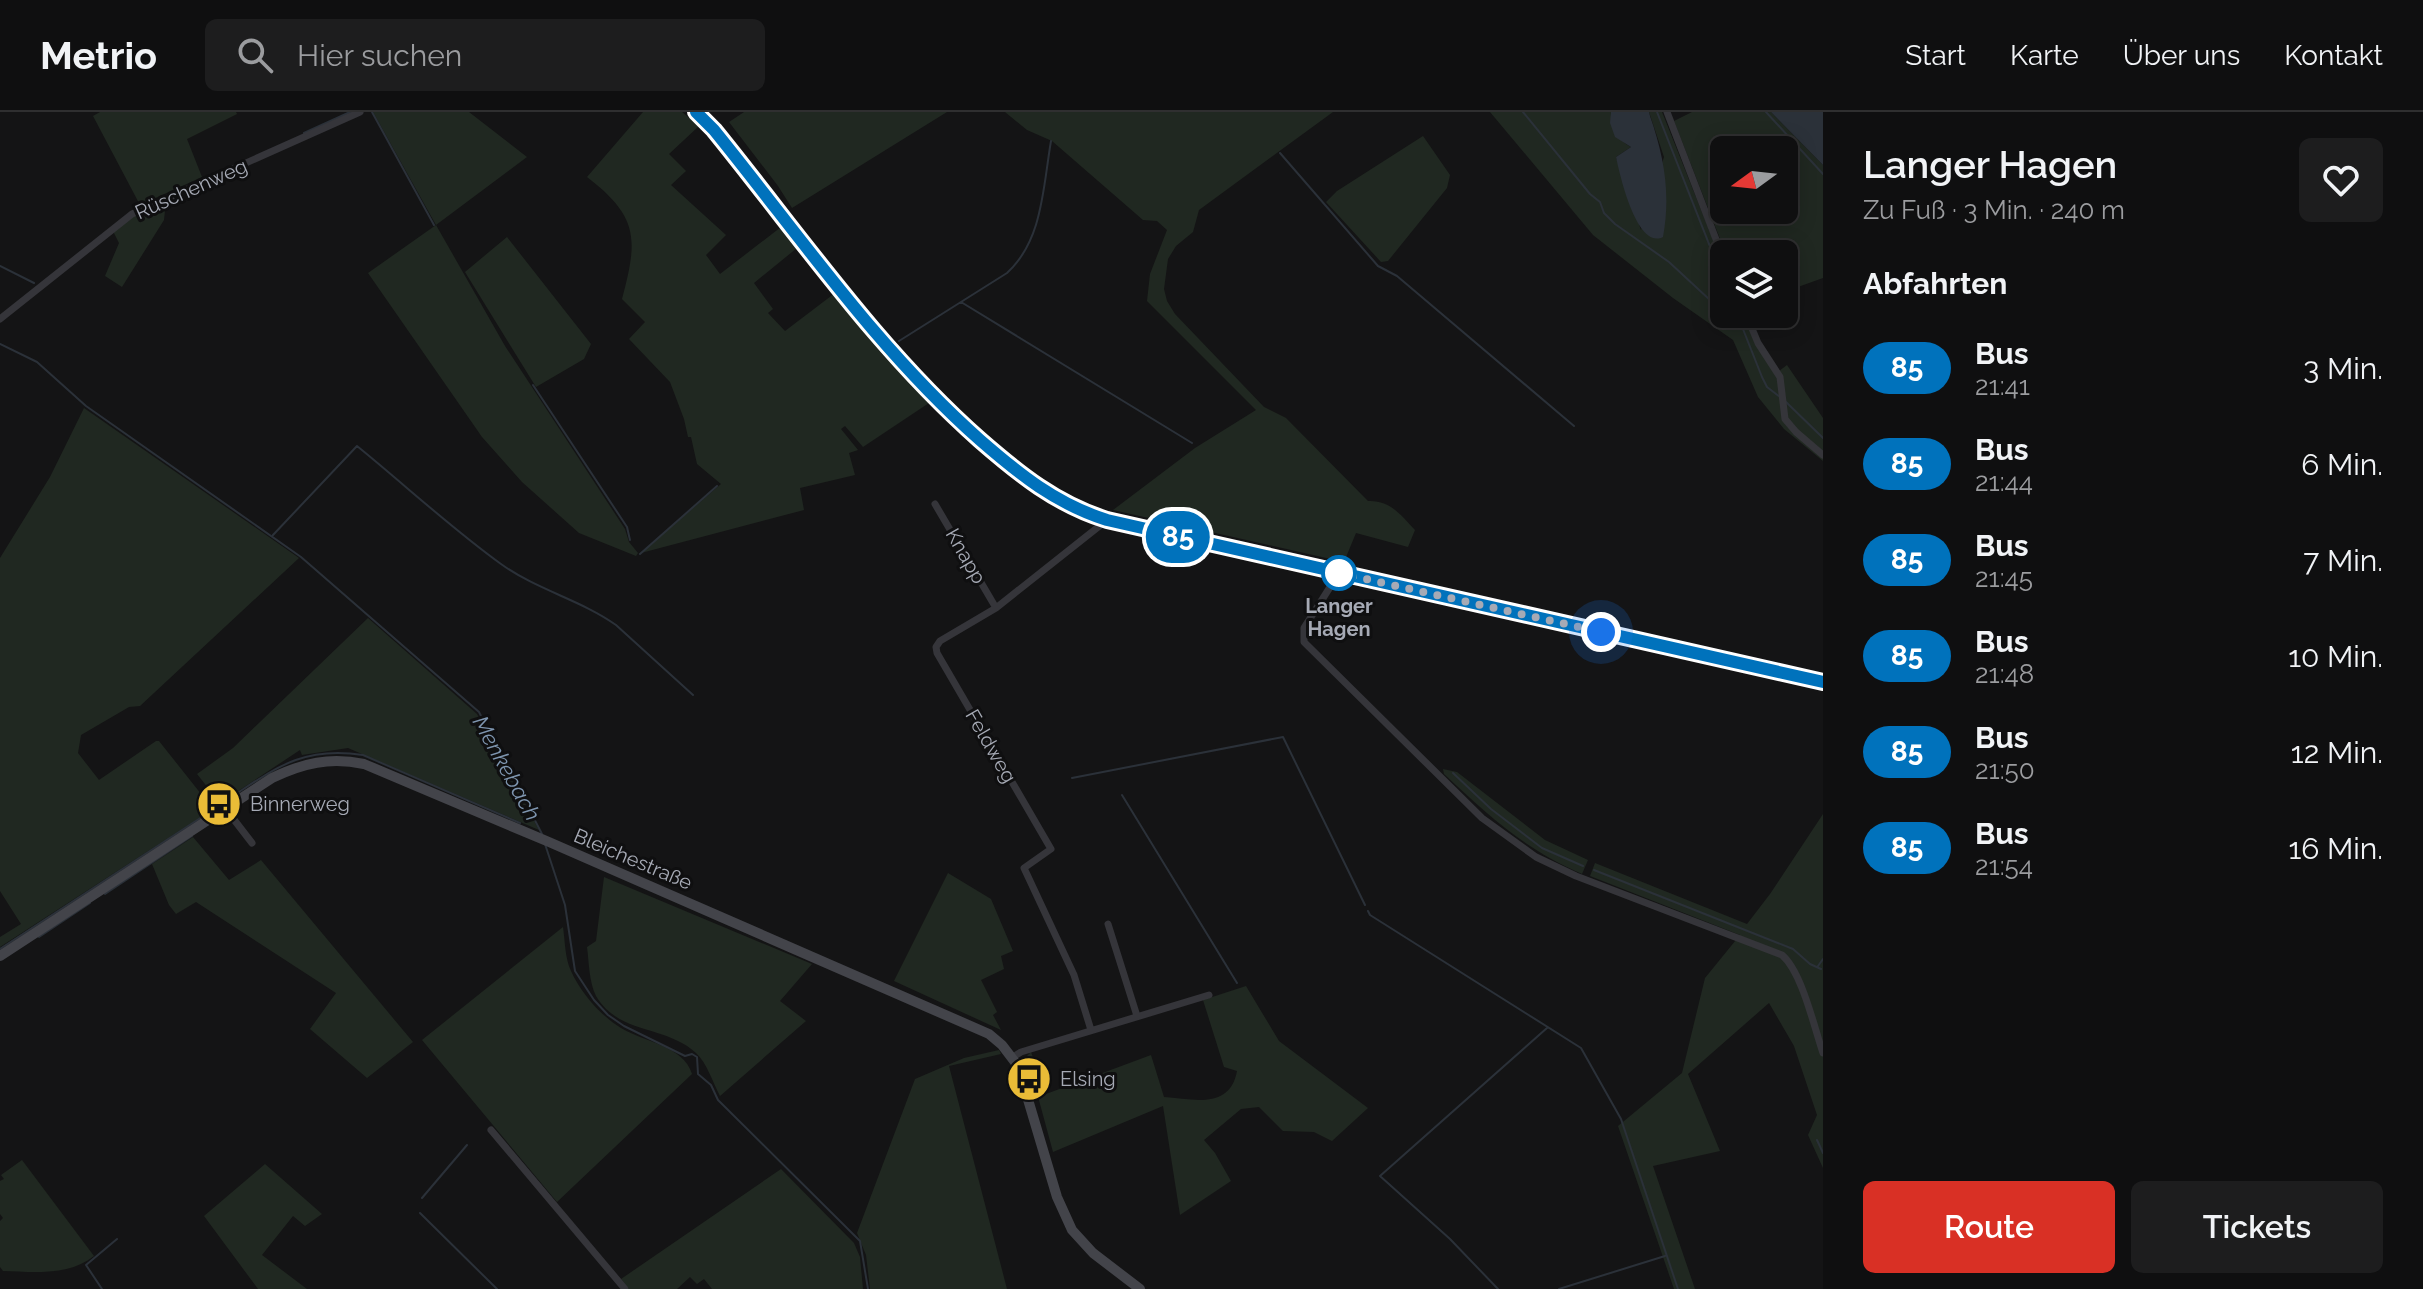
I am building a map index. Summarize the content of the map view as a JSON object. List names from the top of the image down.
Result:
{
  "streets": {
    "street": [
      "Rüschenweg",
      "Knapp",
      "Feldweg",
      "Bleichestraße"
    ]
  },
  "crossings": [
    ["Knapp", "Feldweg"]
  ],
  "water": ["Menkebach"],
  "places": {
    "other": ["Langer Hagen"],
    "bus stop": ["Binnerweg", "Elsing"]
  },
  "lines": ["bus line 85"],
  "north": "left",
  "page": {
    "header": "Metrio",
    "search": "Hier suchen",
    "nav": [
      "Start",
      "Karte",
      "Über uns",
      "Kontakt"
    ],
    "on_map": "85",
    "heading": [
      ["Langer Hagen", "Zu Fuß · 3 Min. · 240 m"],
      "Abfahrten"
    ],
    "list": [
      {
        "mark": "85",
        "name": "Bus",
        "note": "21:41",
        "value": "3 Min."
      },
      {
        "mark": "85",
        "name": "Bus",
        "note": "21:44",
        "value": "6 Min."
      },
      {
        "mark": "85",
        "name": "Bus",
        "note": "21:45",
        "value": "7 Min."
      },
      {
        "mark": "85",
        "name": "Bus",
        "note": "21:48",
        "value": "10 Min."
      },
      {
        "mark": "85",
        "name": "Bus",
        "note": "21:50",
        "value": "12 Min."
      },
      {
        "mark": "85",
        "name": "Bus",
        "note": "21:54",
        "value": "16 Min."
      }
    ],
    "buttons": ["Route", "Tickets"]
  }
}
